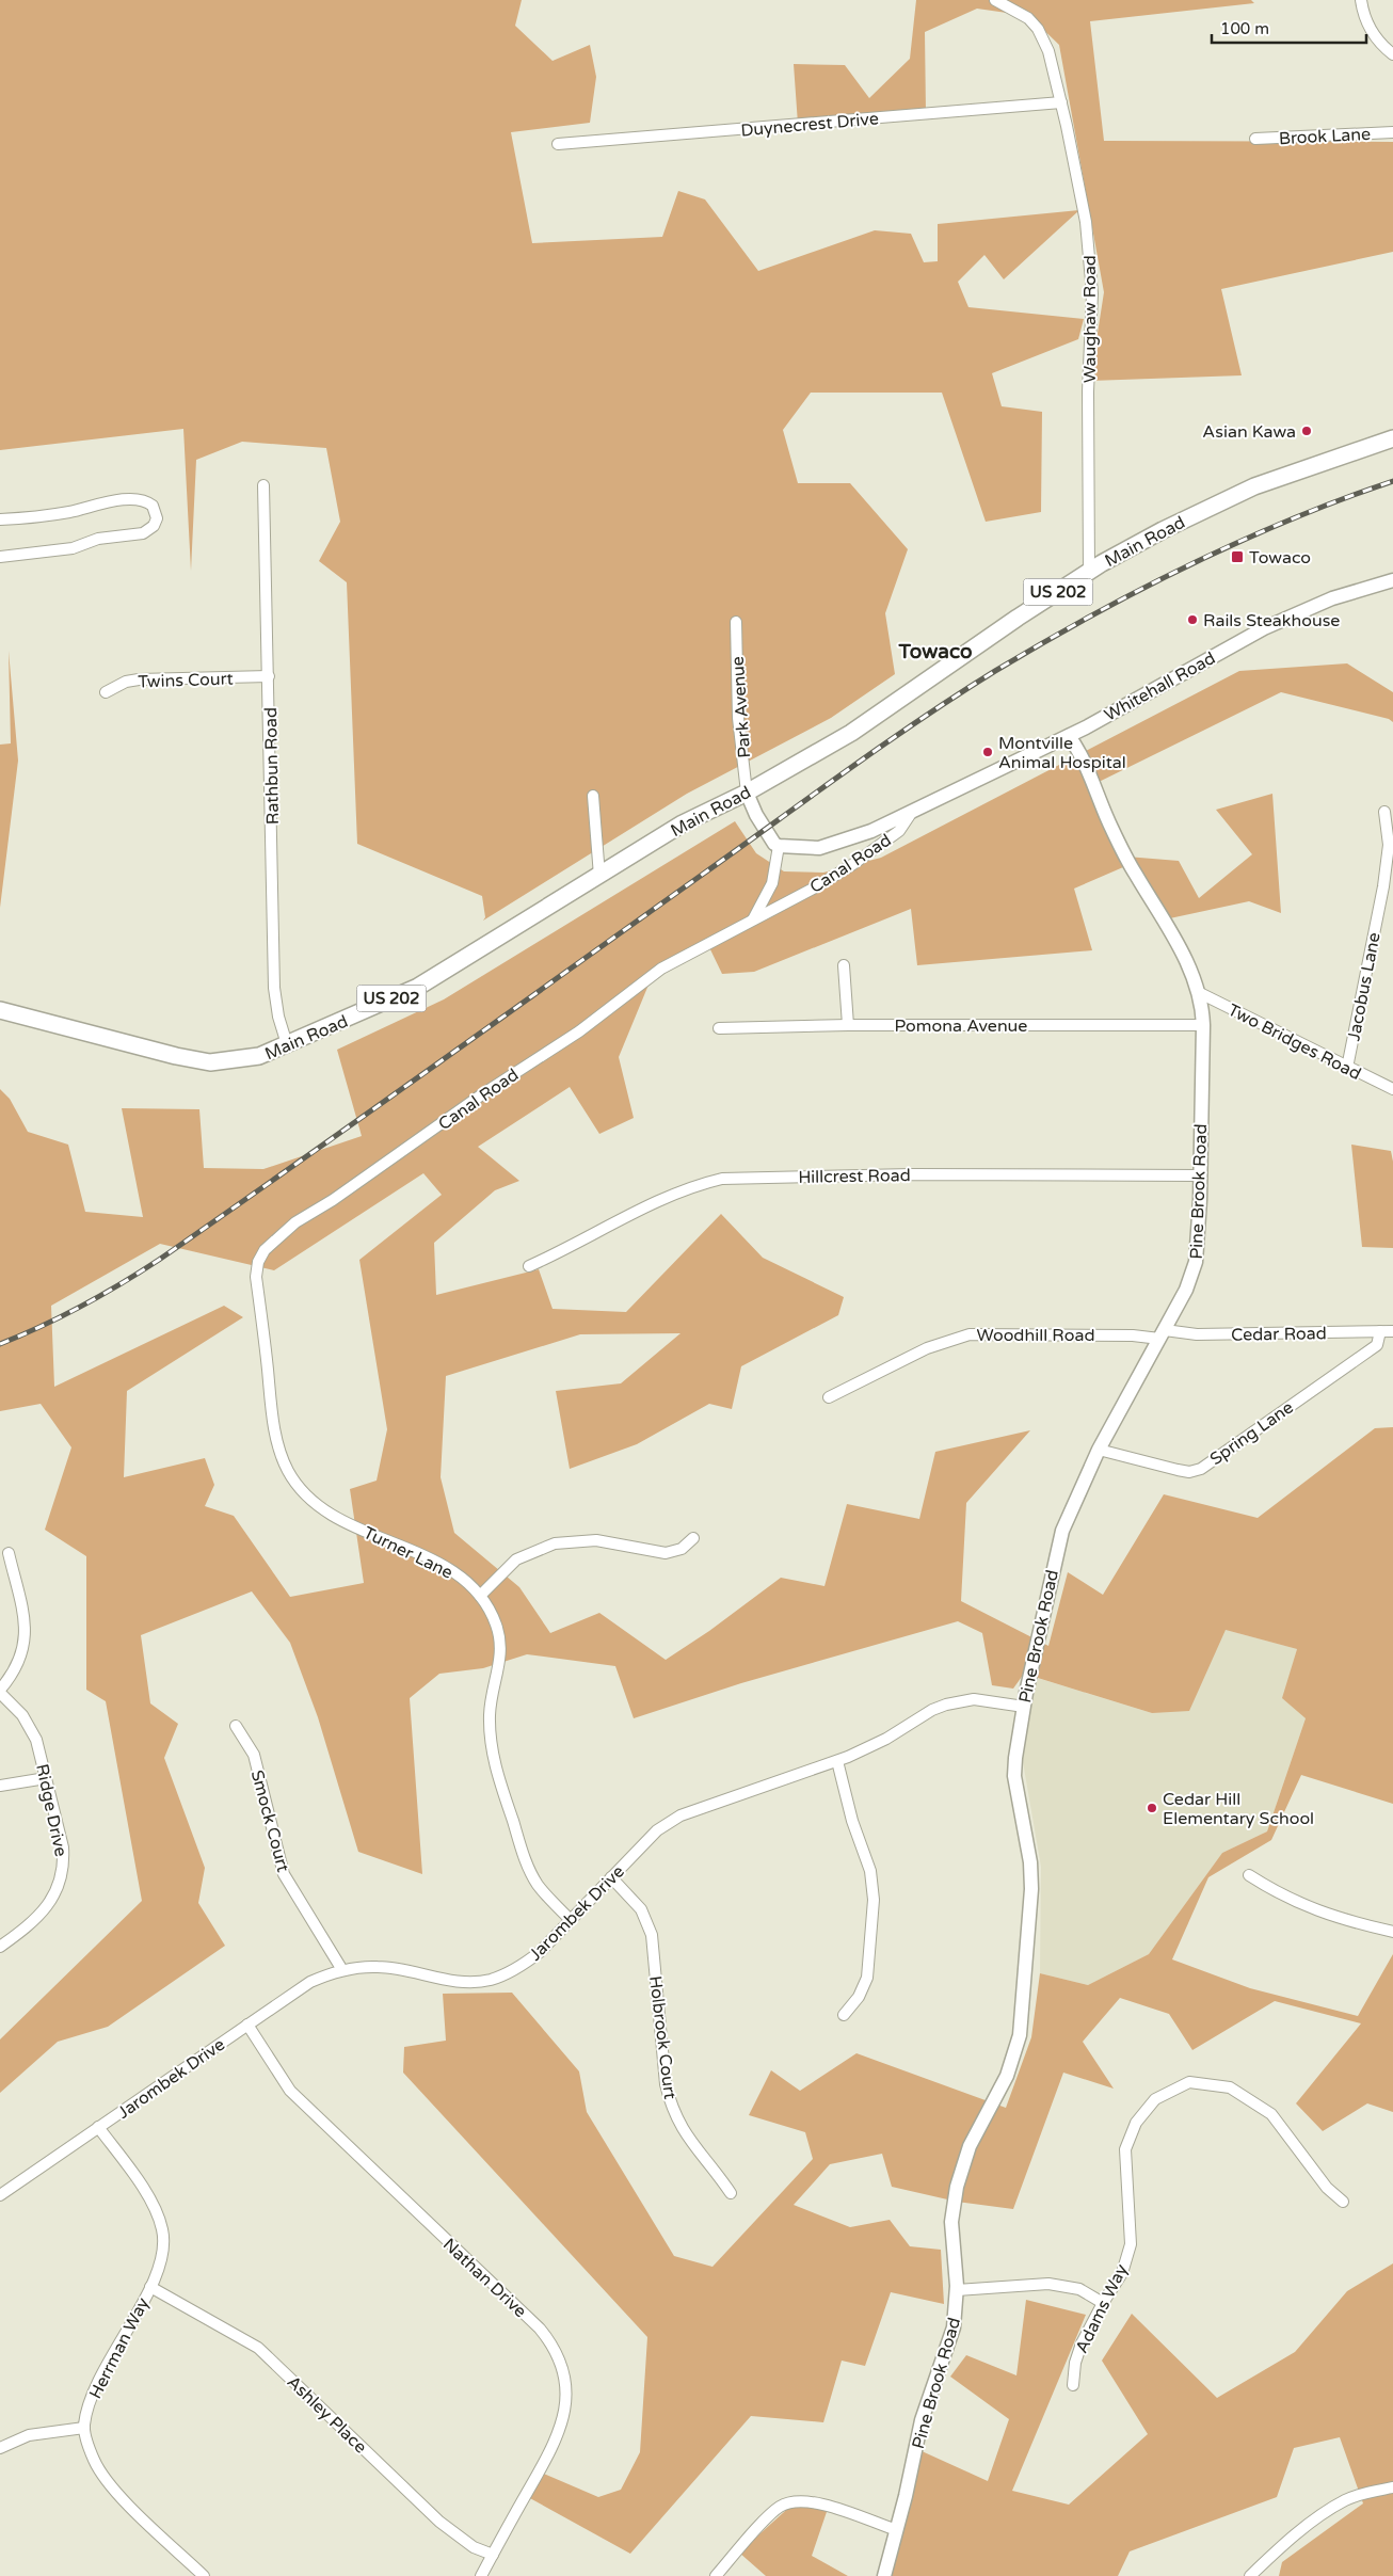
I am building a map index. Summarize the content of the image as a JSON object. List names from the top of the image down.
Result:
{
  "streets": {
    "main road": ["Main Road", "US 202"],
    "street": [
      "Duynecrest Drive",
      "Brook Lane",
      "Waughaw Road",
      "Twins Court",
      "Whitehall Road",
      "Park Avenue",
      "Rathbun Road",
      "Canal Road",
      "Jacobus Lane",
      "Pomona Avenue",
      "Two Bridges Road",
      "Hillcrest Road",
      "Pine Brook Road",
      "Cedar Road",
      "Woodhill Road",
      "Spring Lane",
      "Turner Lane",
      "Ridge Drive",
      "Smock Court",
      "Jarombek Drive",
      "Holbrook Court",
      "Nathan Drive",
      "Adams Way",
      "Herrman Way",
      "Ashley Place"
    ]
  },
  "crossings": [
    ["Duynecrest Drive", "Waughaw Road"],
    ["Waughaw Road", "Main Road"],
    ["Main Road", "Park Avenue"],
    ["Main Road", "Rathbun Road"],
    ["Twins Court", "Rathbun Road"],
    ["Whitehall Road", "Canal Road"],
    ["Whitehall Road", "Pine Brook Road"],
    ["Canal Road", "Turner Lane"],
    ["Jacobus Lane", "Two Bridges Road"],
    ["Pomona Avenue", "Pine Brook Road"],
    ["Two Bridges Road", "Pine Brook Road"],
    ["Hillcrest Road", "Pine Brook Road"],
    ["Pine Brook Road", "Cedar Road"],
    ["Pine Brook Road", "Woodhill Road"],
    ["Pine Brook Road", "Spring Lane"],
    ["Pine Brook Road", "Jarombek Drive"],
    ["Cedar Road", "Woodhill Road"],
    ["Cedar Road", "Spring Lane"],
    ["Turner Lane", "Jarombek Drive"],
    ["Smock Court", "Jarombek Drive"],
    ["Jarombek Drive", "Holbrook Court"],
    ["Jarombek Drive", "Nathan Drive"],
    ["Jarombek Drive", "Herrman Way"],
    ["Nathan Drive", "Ashley Place"],
    ["Herrman Way", "Ashley Place"]
  ],
  "districts": ["Towaco"],
  "places": {
    "other": [
      "Asian Kawa",
      "Rails Steakhouse",
      "Montville Animal Hospital",
      "Cedar Hill Elementary School"
    ],
    "transit": ["Towaco"]
  },
  "scale_bar": "100 m"
}
